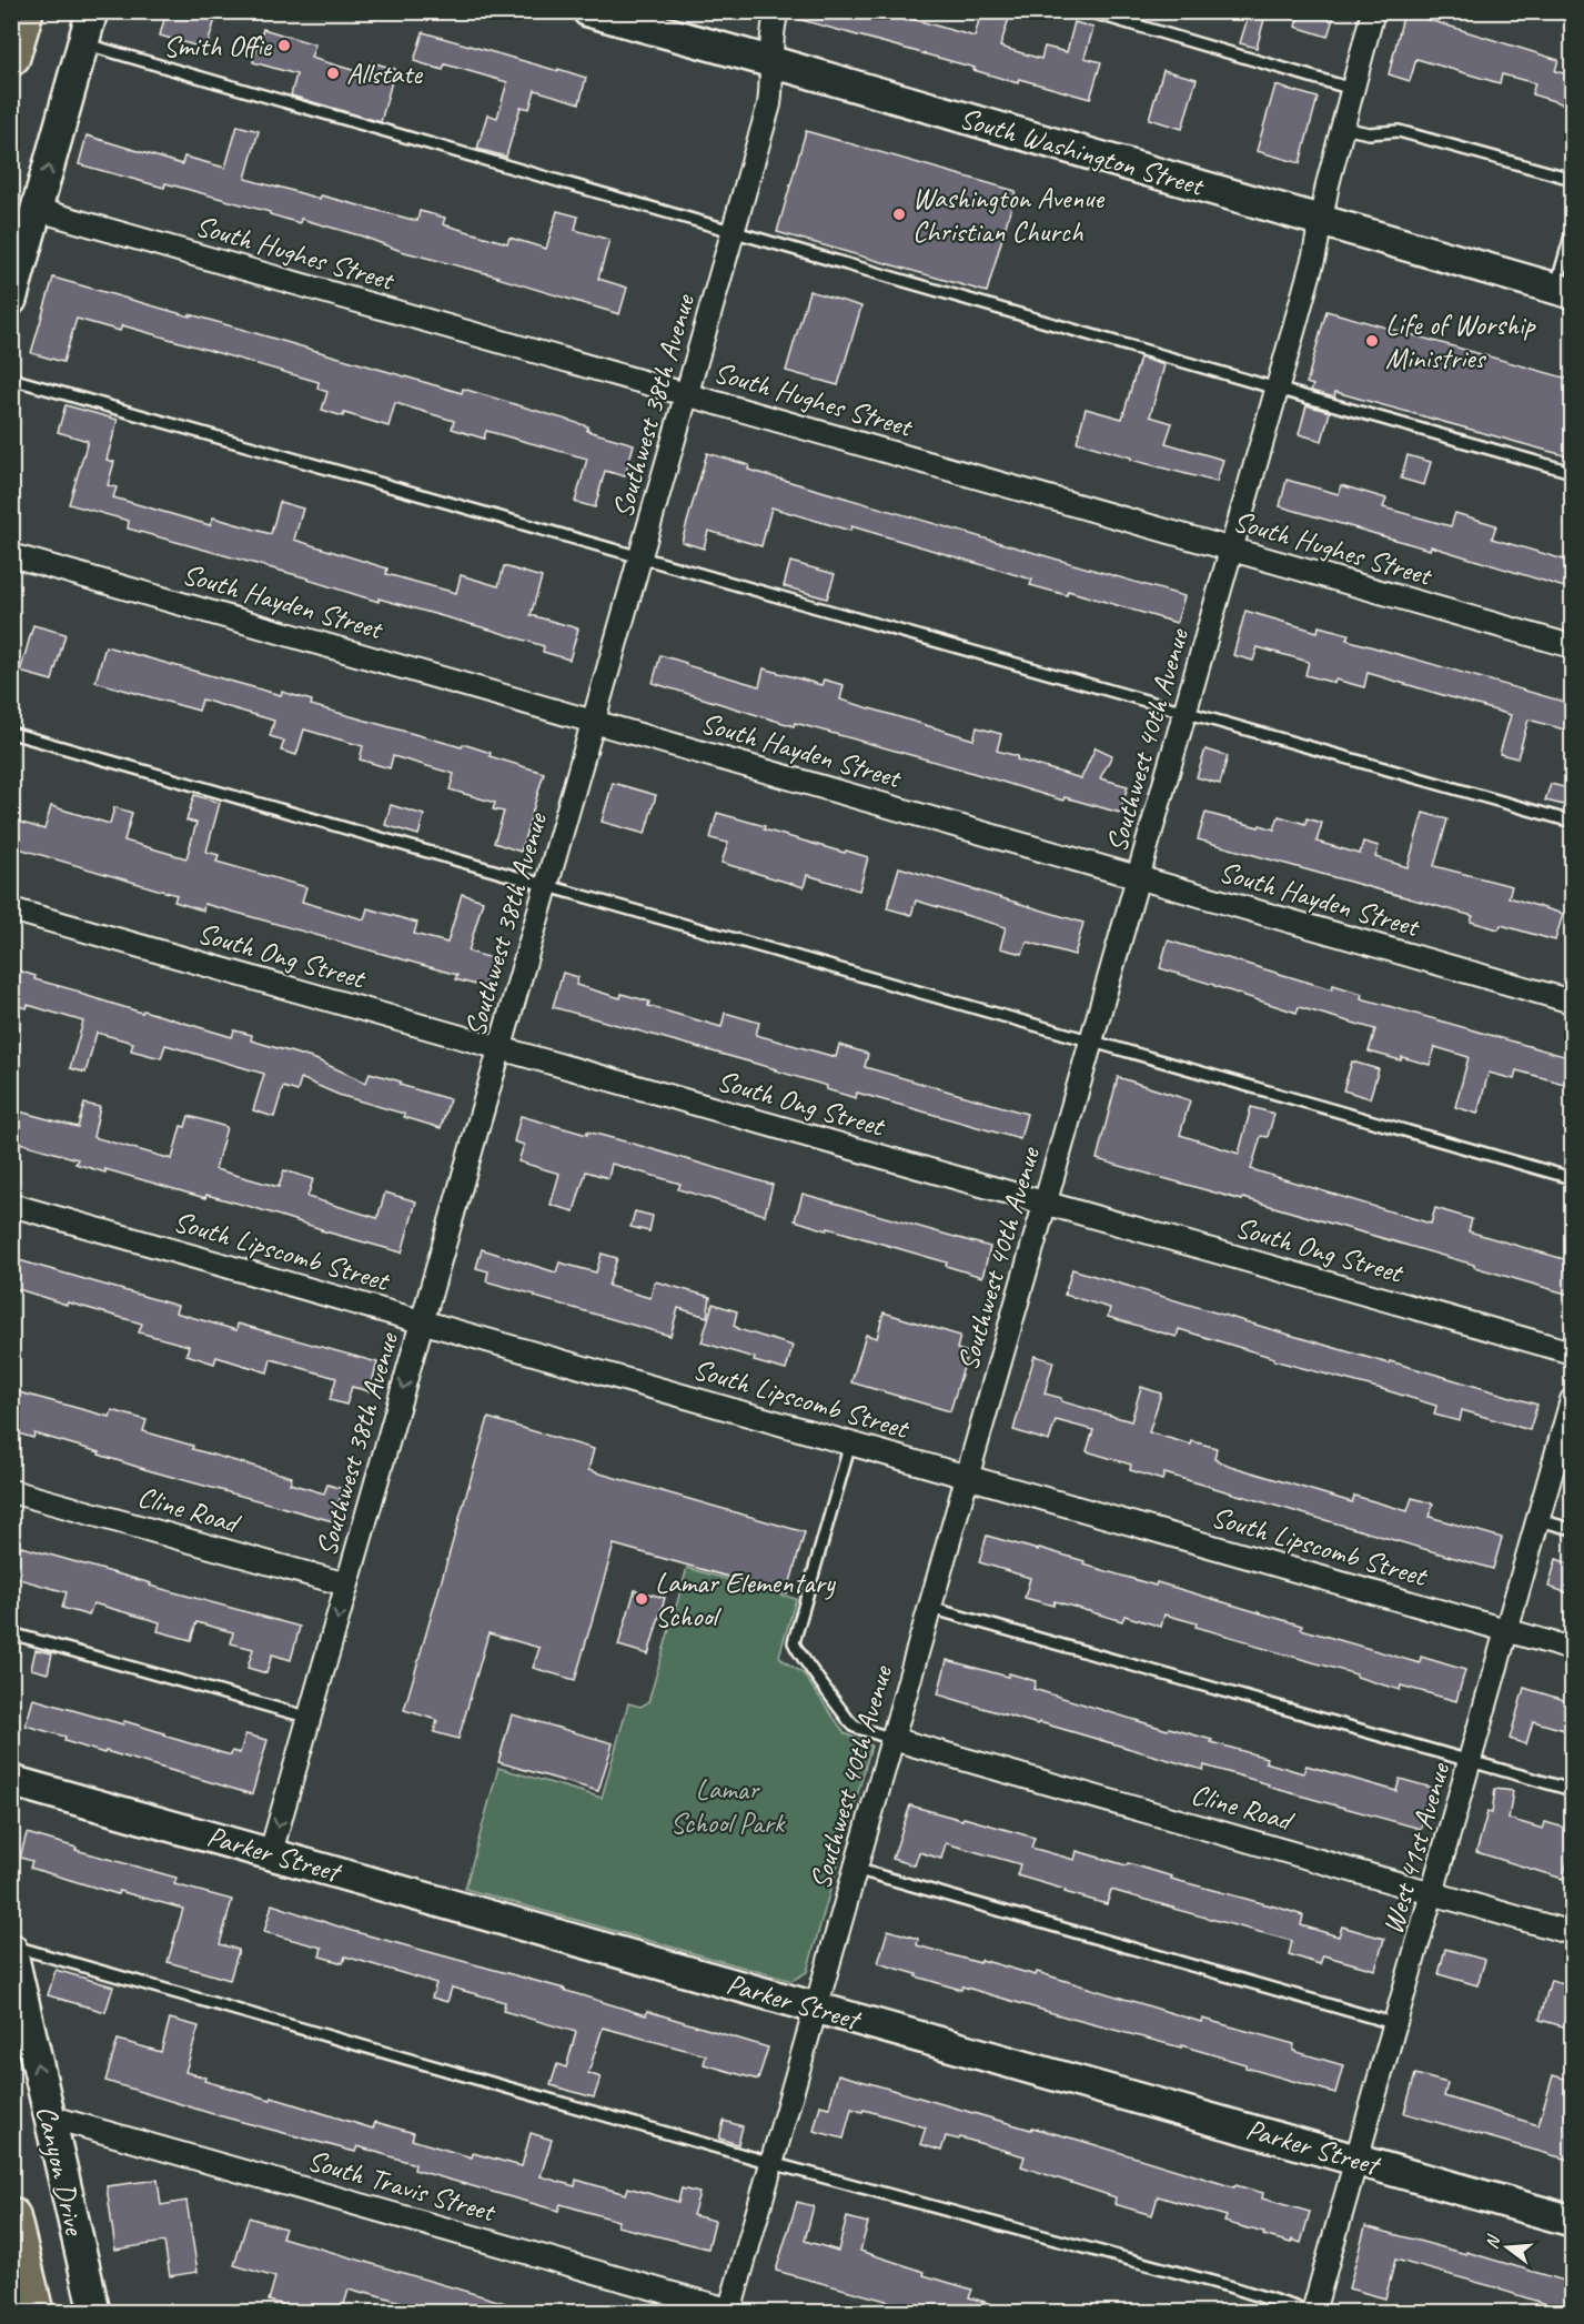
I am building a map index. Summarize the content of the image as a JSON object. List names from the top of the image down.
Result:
{
  "streets": {
    "main road": ["South Washington Street", "Parker Street", "Canyon Drive"],
    "street": [
      "South Hughes Street",
      "Southwest 38th Avenue",
      "South Hayden Street",
      "Southwest 40th Avenue",
      "South Ong Street",
      "South Lipscomb Street",
      "Cline Road",
      "West 41st Avenue",
      "South Travis Street"
    ]
  },
  "crossings": [
    ["South Washington Street", "Southwest 38th Avenue"],
    ["South Washington Street", "Southwest 40th Avenue"],
    ["South Hughes Street", "Southwest 38th Avenue"],
    ["South Hughes Street", "Southwest 40th Avenue"],
    ["Southwest 38th Avenue", "South Hayden Street"],
    ["Southwest 38th Avenue", "South Ong Street"],
    ["Southwest 38th Avenue", "South Lipscomb Street"],
    ["Southwest 38th Avenue", "Cline Road"],
    ["Southwest 38th Avenue", "Parker Street"],
    ["South Hayden Street", "Southwest 40th Avenue"],
    ["Southwest 40th Avenue", "South Ong Street"],
    ["Southwest 40th Avenue", "South Lipscomb Street"],
    ["Southwest 40th Avenue", "Cline Road"],
    ["Southwest 40th Avenue", "Parker Street"],
    ["Southwest 40th Avenue", "South Travis Street"],
    ["South Lipscomb Street", "West 41st Avenue"],
    ["Cline Road", "West 41st Avenue"],
    ["West 41st Avenue", "Parker Street"],
    ["Canyon Drive", "South Travis Street"]
  ],
  "one_way": ["Canyon Drive"],
  "parks": ["Lamar School Park"],
  "places": [
    "Smith Offie",
    "Allstate",
    "Washington Avenue Christian Church",
    "Life of Worship Ministries",
    "Lamar Elementary School"
  ],
  "north": "left"
}
